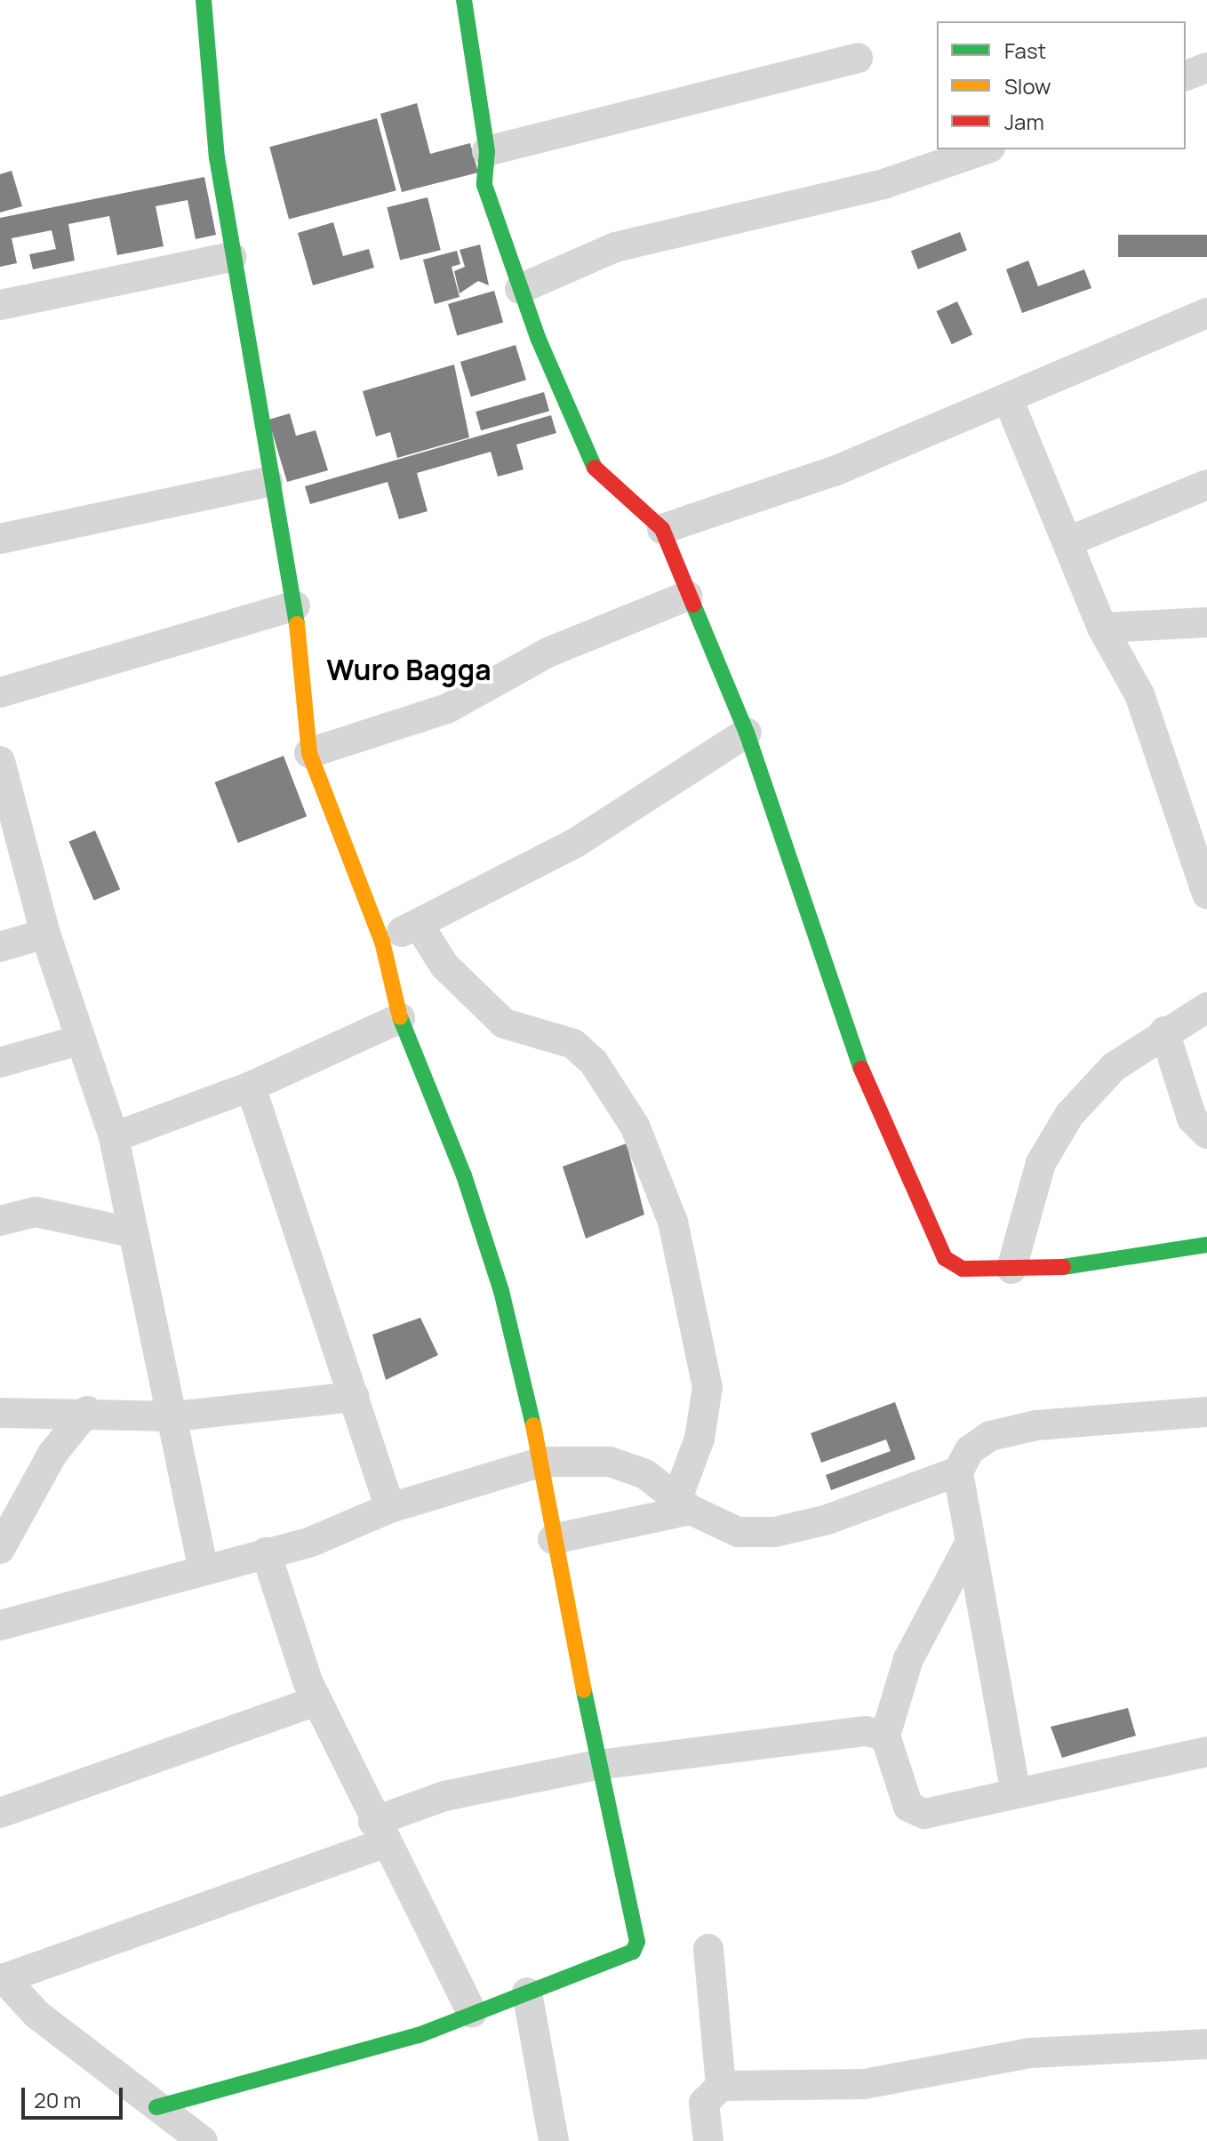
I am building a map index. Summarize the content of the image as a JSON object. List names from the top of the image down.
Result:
{
  "districts": ["Wuro Bagga"],
  "legend": ["Fast", "Slow", "Jam"],
  "scale_bar": "20 m"
}
